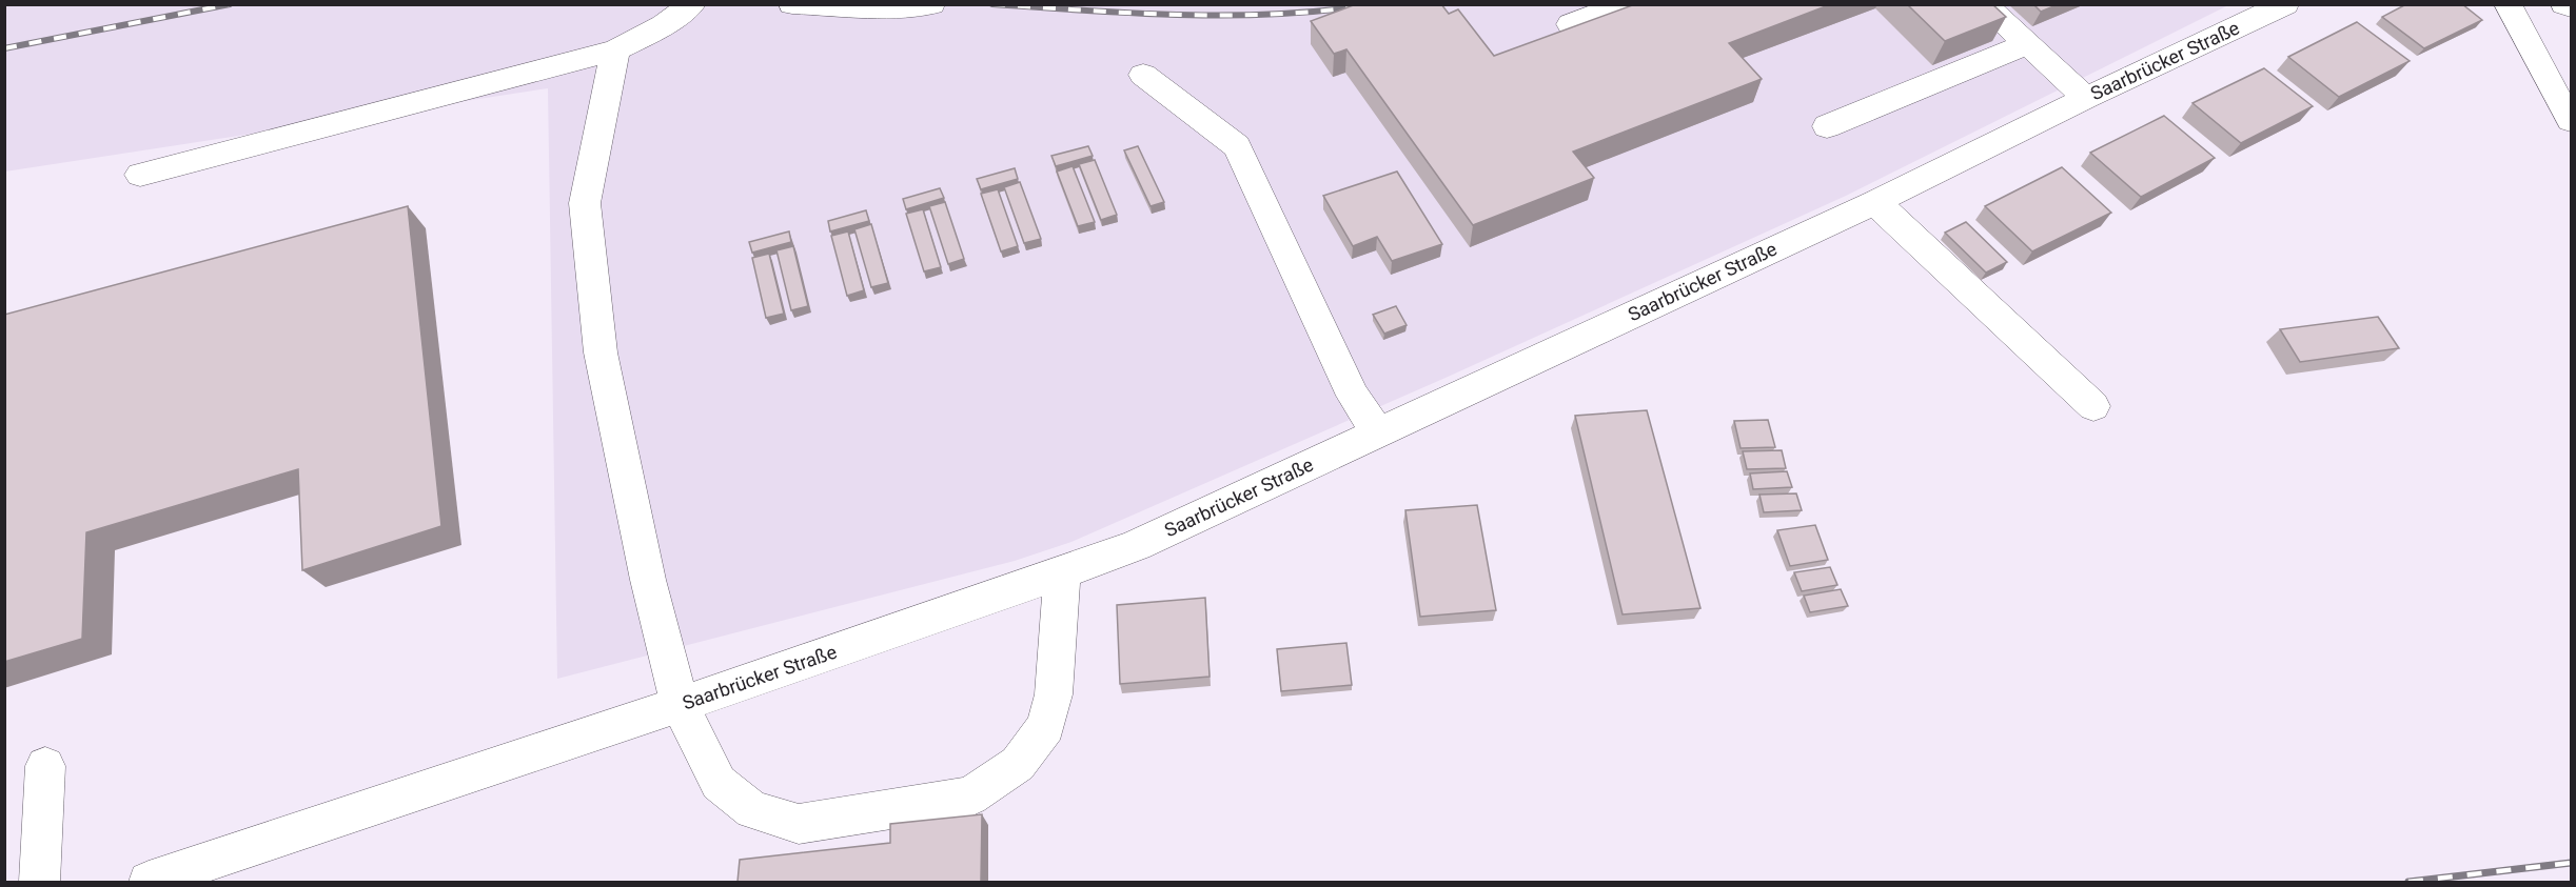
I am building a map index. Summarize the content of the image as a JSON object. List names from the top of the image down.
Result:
{
  "streets": {
    "street": ["Saarbrücker Straße"]
  }
}
